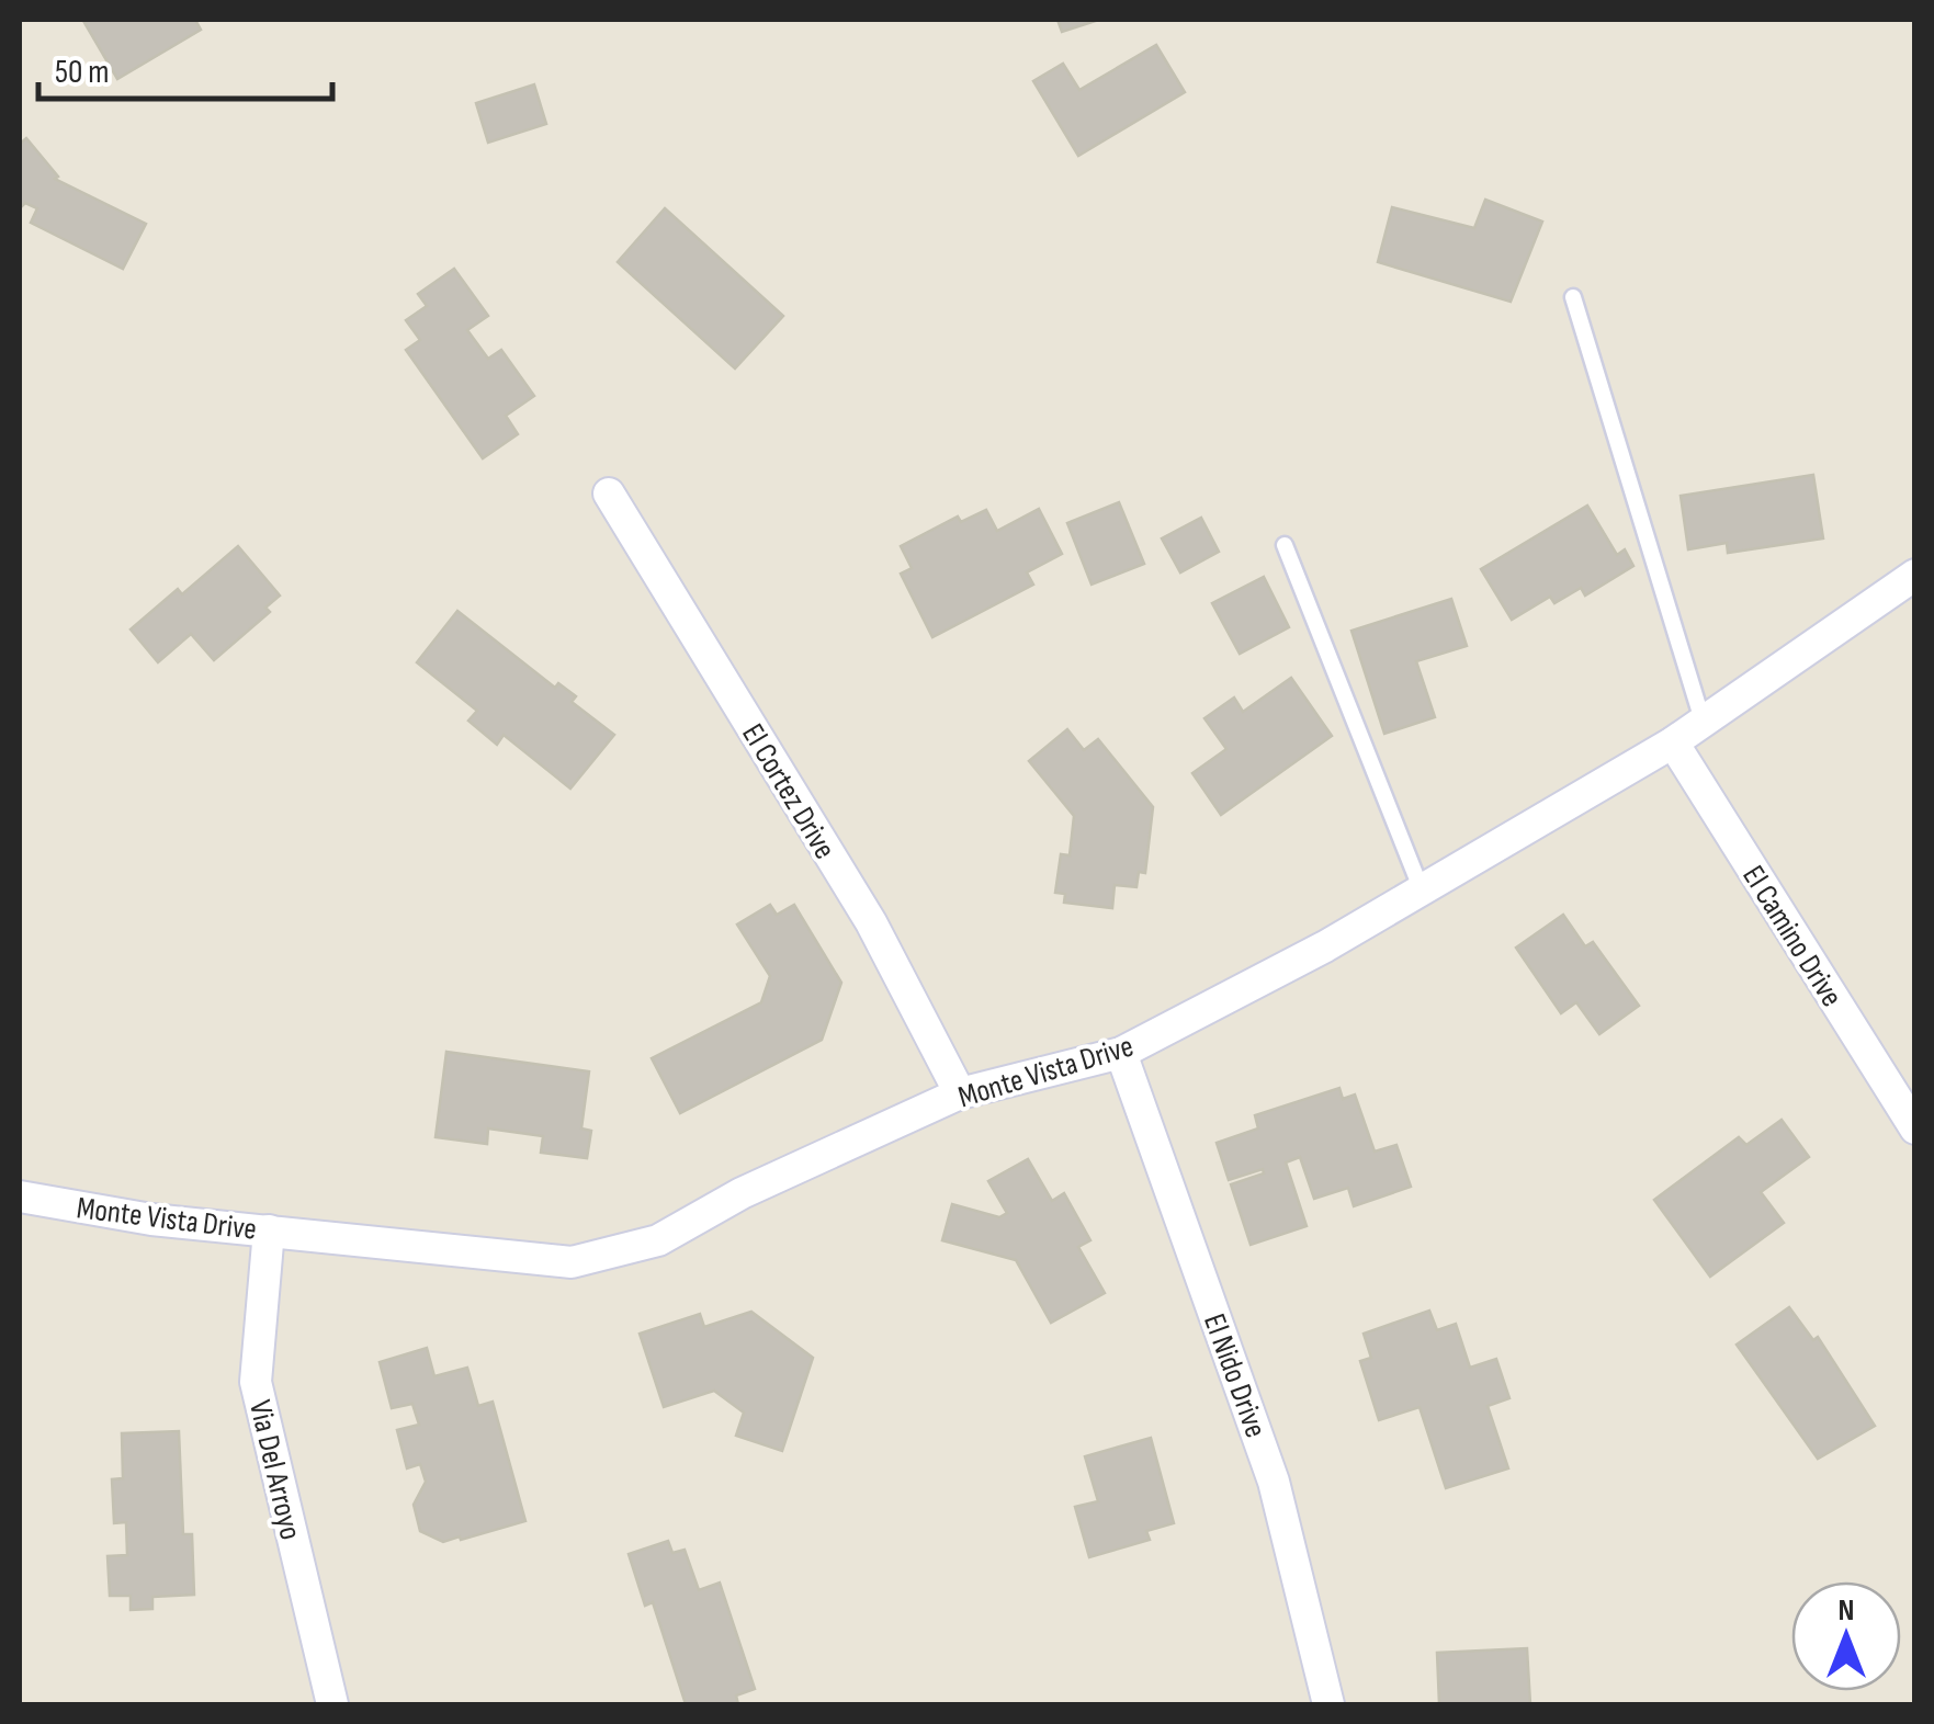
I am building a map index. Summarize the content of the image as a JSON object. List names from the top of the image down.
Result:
{
  "streets": {
    "street": [
      "El Cortez Drive",
      "El Camino Drive",
      "Monte Vista Drive",
      "El Nido Drive",
      "Via Del Arroyo"
    ]
  },
  "crossings": [
    ["El Cortez Drive", "Monte Vista Drive"],
    ["El Camino Drive", "Monte Vista Drive"],
    ["Monte Vista Drive", "El Nido Drive"],
    ["Monte Vista Drive", "Via Del Arroyo"]
  ],
  "scale_bar": "50 m",
  "north": "top"
}
